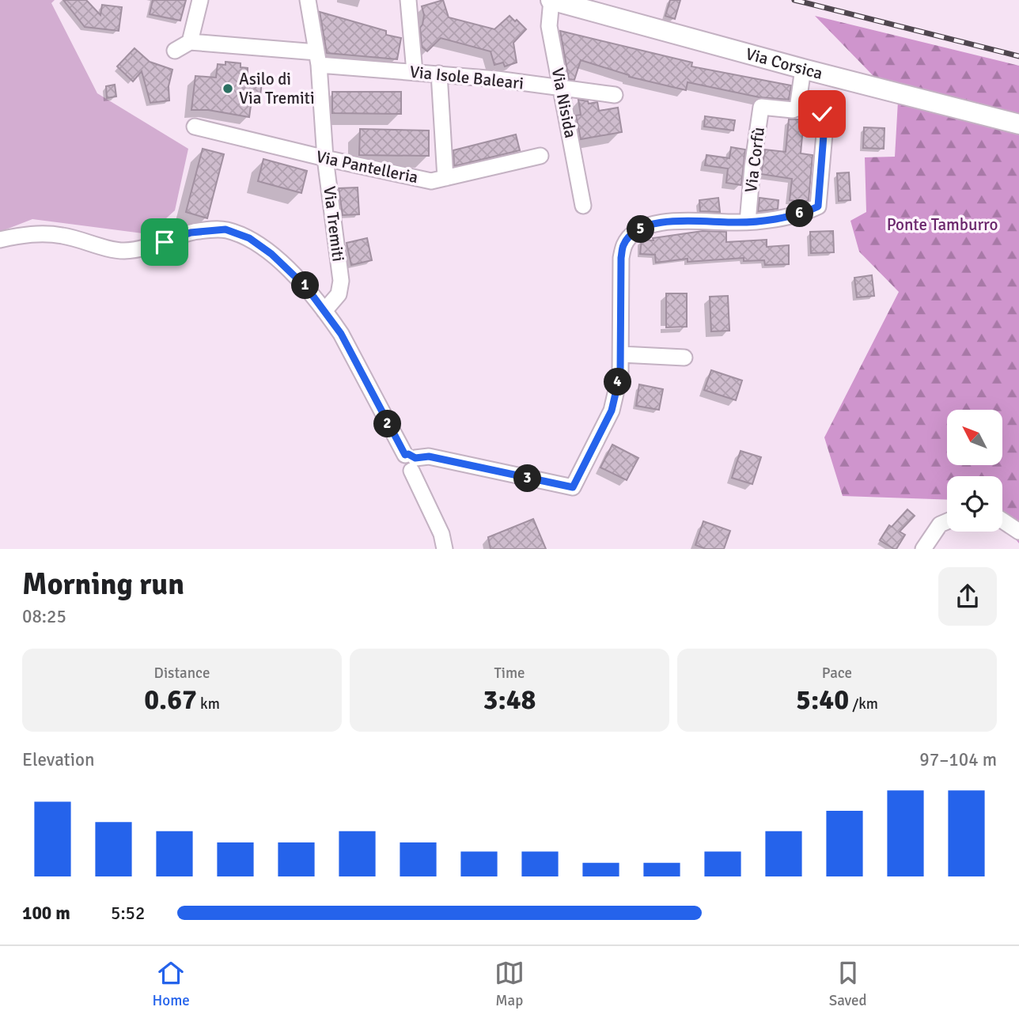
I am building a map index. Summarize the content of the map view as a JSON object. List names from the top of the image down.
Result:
{
  "streets": {
    "main road": ["Via Corsica"],
    "street": [
      "Via Isole Baleari",
      "Via Nisida",
      "Via Corfù",
      "Via Pantelleria",
      "Via Tremiti"
    ]
  },
  "crossings": [
    ["Via Corsica", "Via Nisida"],
    ["Via Isole Baleari", "Via Nisida"],
    ["Via Isole Baleari", "Via Tremiti"],
    ["Via Pantelleria", "Via Tremiti"]
  ],
  "parks": ["Ponte Tamburro"],
  "places": ["Asilo di Via Tremiti"],
  "north": "top left",
  "page": {
    "pins": [
      "6",
      "5",
      "1",
      "4",
      "2",
      "3"
    ],
    "heading": ["Morning run", "08:25"],
    "stats": [
      ["Distance", "0.67 km"],
      ["Time", "3:48"],
      ["Pace", "5:40 /km"]
    ],
    "chart": ["Elevation", "97–104 m"],
    "list": [
      {
        "name": "100 m",
        "note": "5:52"
      }
    ],
    "tabs": ["Home", "Map", "Saved"]
  }
}
